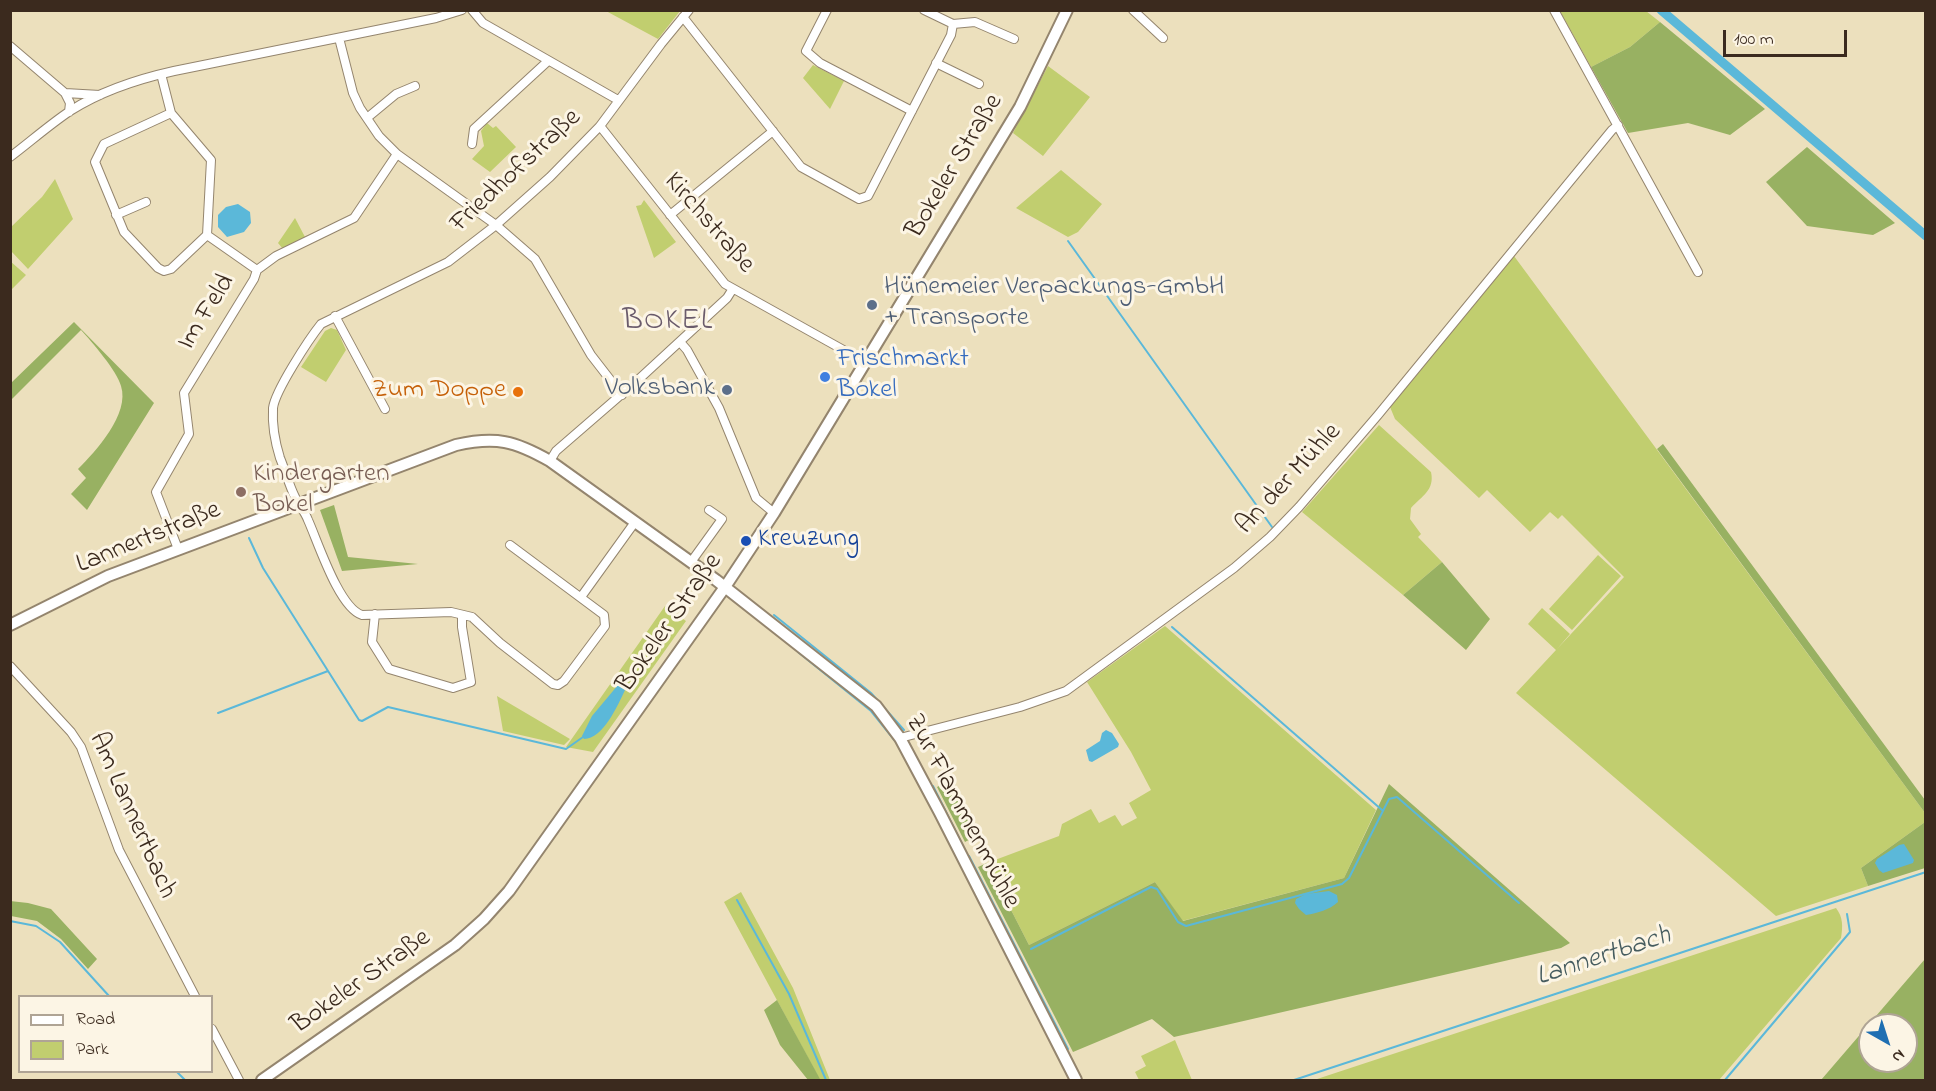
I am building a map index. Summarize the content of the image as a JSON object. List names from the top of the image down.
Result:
{
  "streets": {
    "street": [
      "Bokeler Straße",
      "Friedhofstraße",
      "Kirchstraße",
      "Im Feld",
      "An der Mühle",
      "Lannertstraße",
      "Zur Flammenmühle",
      "Am Lannertbach"
    ]
  },
  "crossings": [
    ["Bokeler Straße", "Kirchstraße"],
    ["Bokeler Straße", "Lannertstraße"],
    ["Bokeler Straße", "Zur Flammenmühle"],
    ["Friedhofstraße", "Kirchstraße"],
    ["Friedhofstraße", "Lannertstraße"],
    ["Im Feld", "Lannertstraße"],
    ["An der Mühle", "Zur Flammenmühle"],
    ["Lannertstraße", "Zur Flammenmühle"]
  ],
  "districts": ["BOKEL"],
  "water": ["Lannertbach"],
  "places": [
    "Hünemeier Verpackungs-GmbH + Transporte",
    "Frischmarkt Bokel",
    "Volksbank",
    "Zum Doppe",
    "Kindergarten Bokel",
    "Kreuzung"
  ],
  "legend": ["Road", "Park"],
  "scale_bar": "100 m",
  "north": "bottom right"
}
